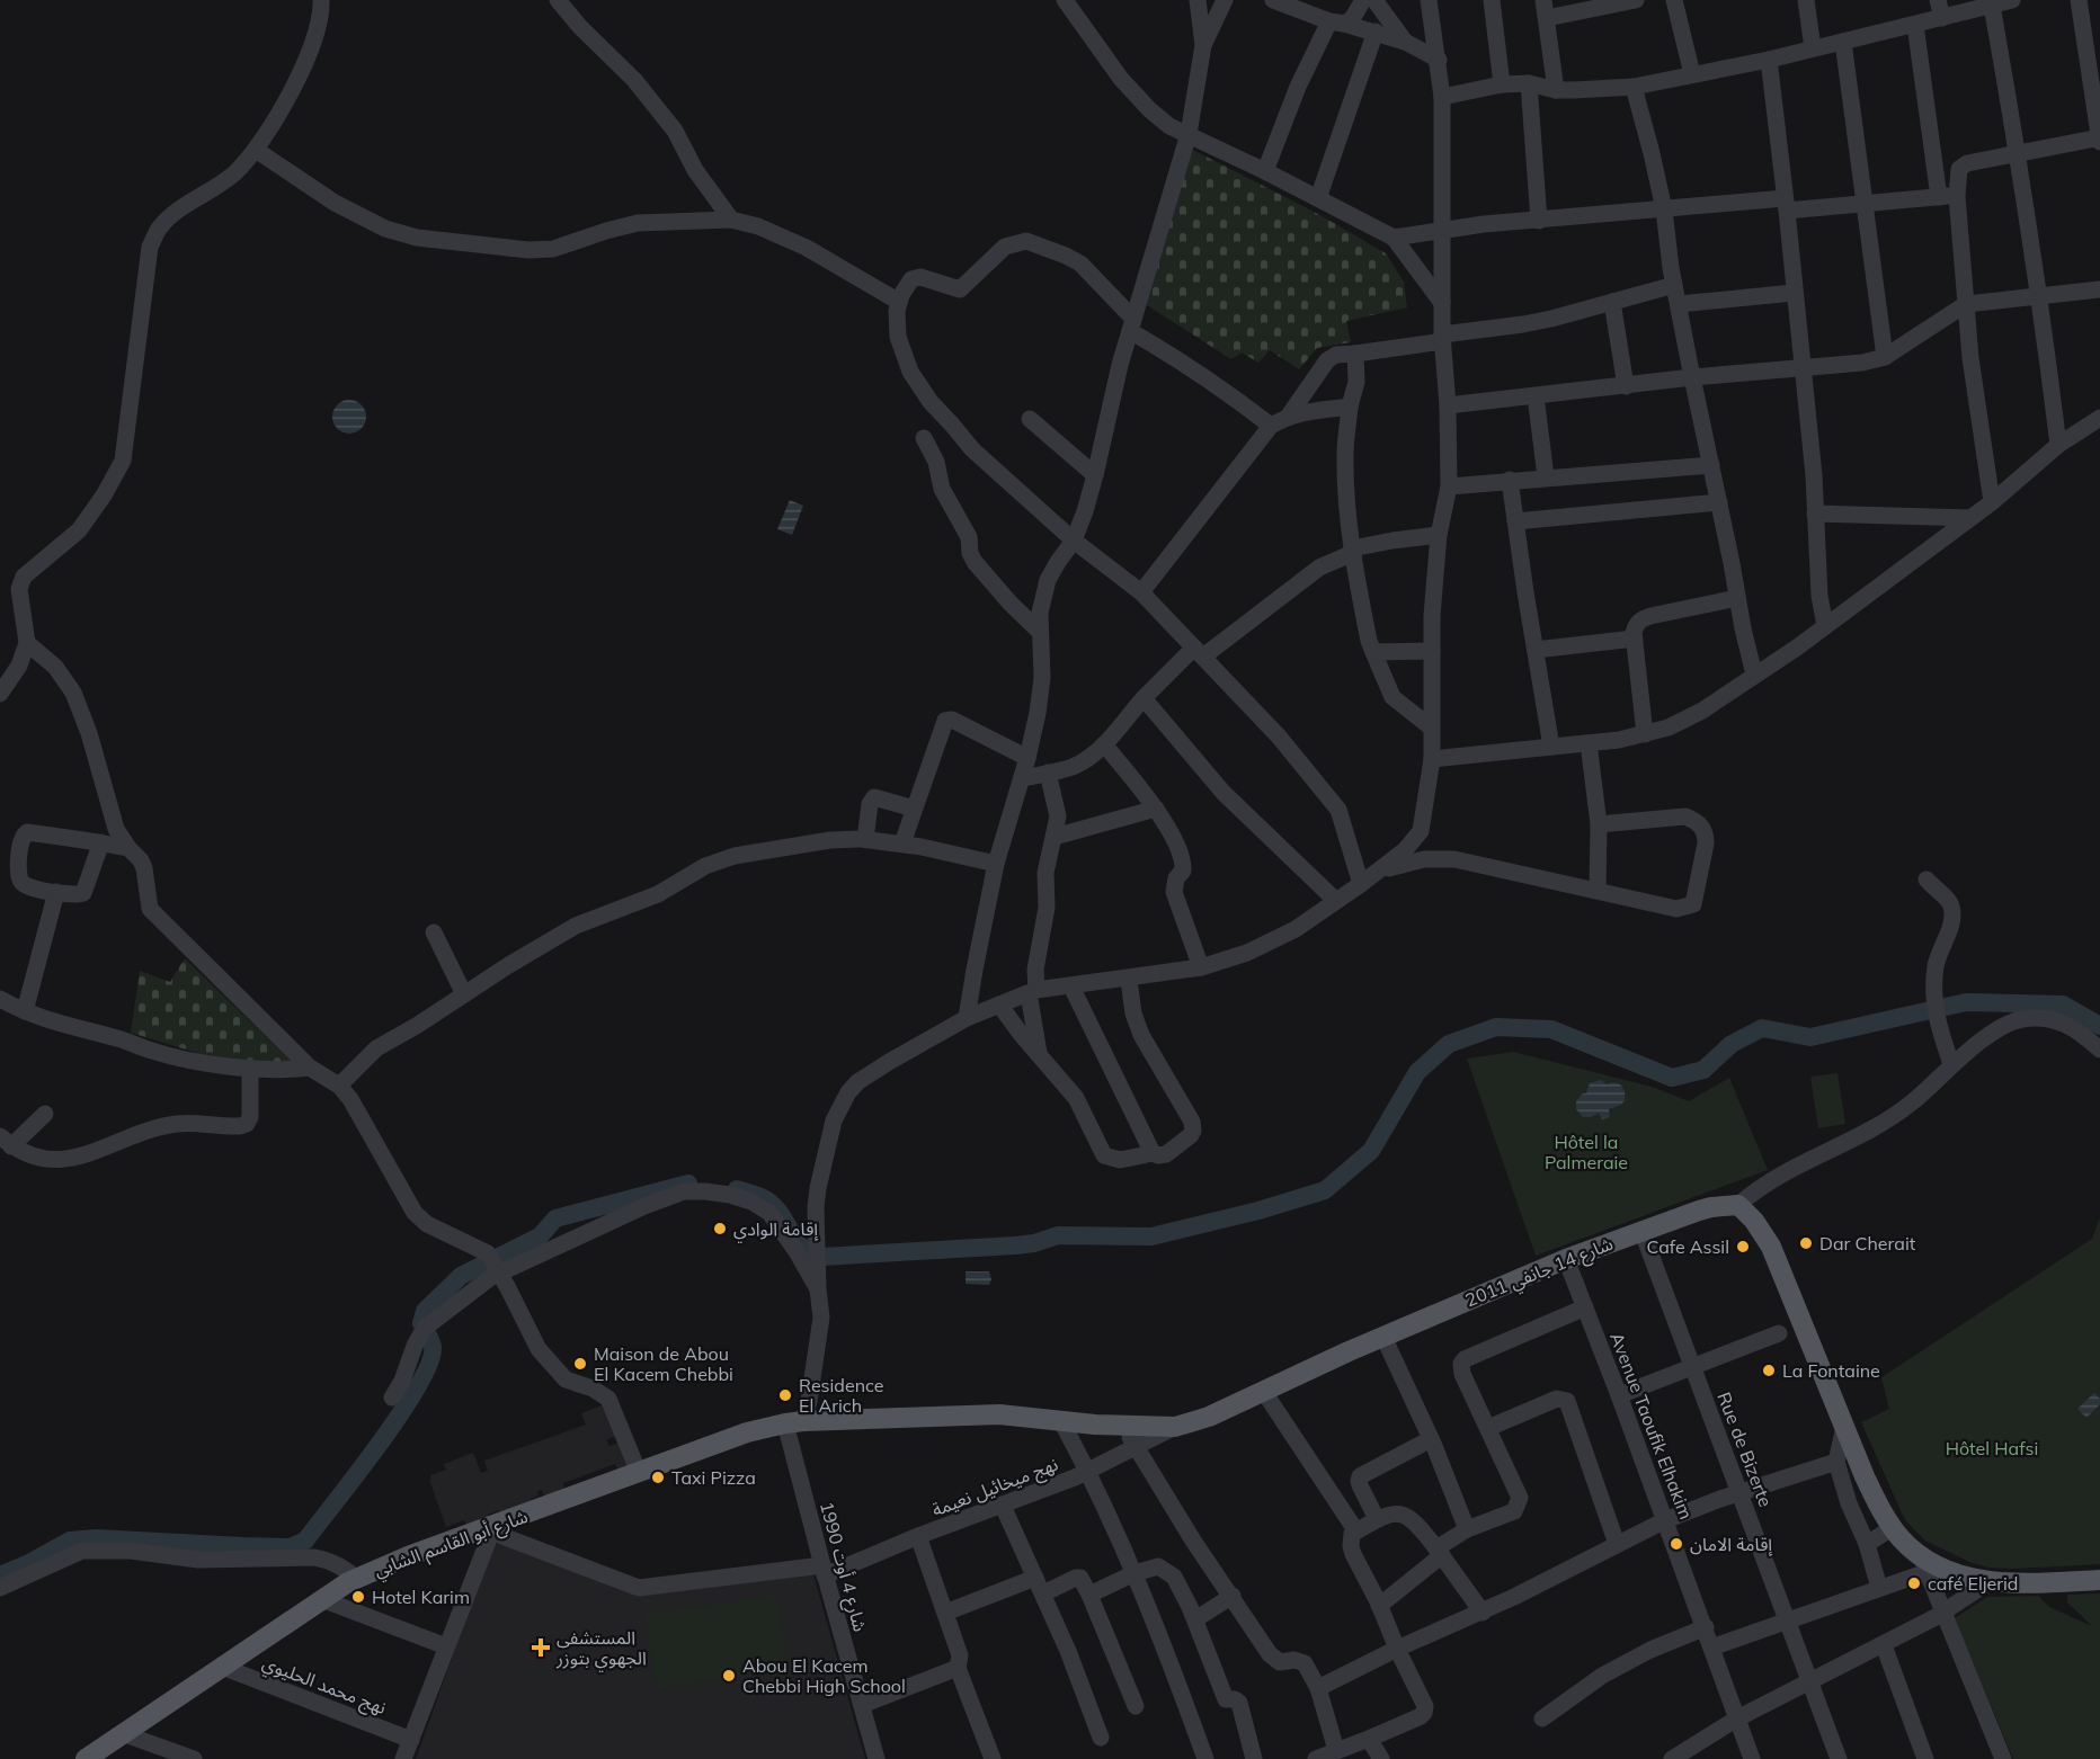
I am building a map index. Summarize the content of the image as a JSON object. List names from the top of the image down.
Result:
{
  "streets": {
    "main road": ["شارع 14 جانفي 2011", "شارع أبو القاسم الشابي"],
    "street": [
      "Avenue Taoufik Elhakim",
      "Rue de Bizerte",
      "نهج ميخائيل نعيمة",
      "شارع 4 أوت 1990",
      "نهج محمد الحليوي"
    ]
  },
  "crossings": [
    ["شارع 14 جانفي 2011", "Avenue Taoufik Elhakim"],
    ["شارع 14 جانفي 2011", "Rue de Bizerte"],
    ["شارع 14 جانفي 2011", "نهج ميخائيل نعيمة"],
    ["شارع 14 جانفي 2011", "شارع أبو القاسم الشابي"],
    ["شارع 14 جانفي 2011", "شارع 4 أوت 1990"],
    ["نهج ميخائيل نعيمة", "شارع أبو القاسم الشابي"],
    ["نهج ميخائيل نعيمة", "شارع 4 أوت 1990"],
    ["شارع أبو القاسم الشابي", "شارع 4 أوت 1990"],
    ["شارع أبو القاسم الشابي", "نهج محمد الحليوي"]
  ],
  "parks": ["Hôtel la Palmeraie", "Hôtel Hafsi"],
  "places": {
    "other": [
      "إقامة الوادي",
      "Dar Cherait",
      "Cafe Assil",
      "Maison de Abou El Kacem Chebbi",
      "La Fontaine",
      "Residence El Arich",
      "Taxi Pizza",
      "إقامة الامان",
      "café Eljerid",
      "Hotel Karim",
      "Abou El Kacem Chebbi High School"
    ],
    "health": ["المستشفى الجهوي بتوزر"]
  }
}
